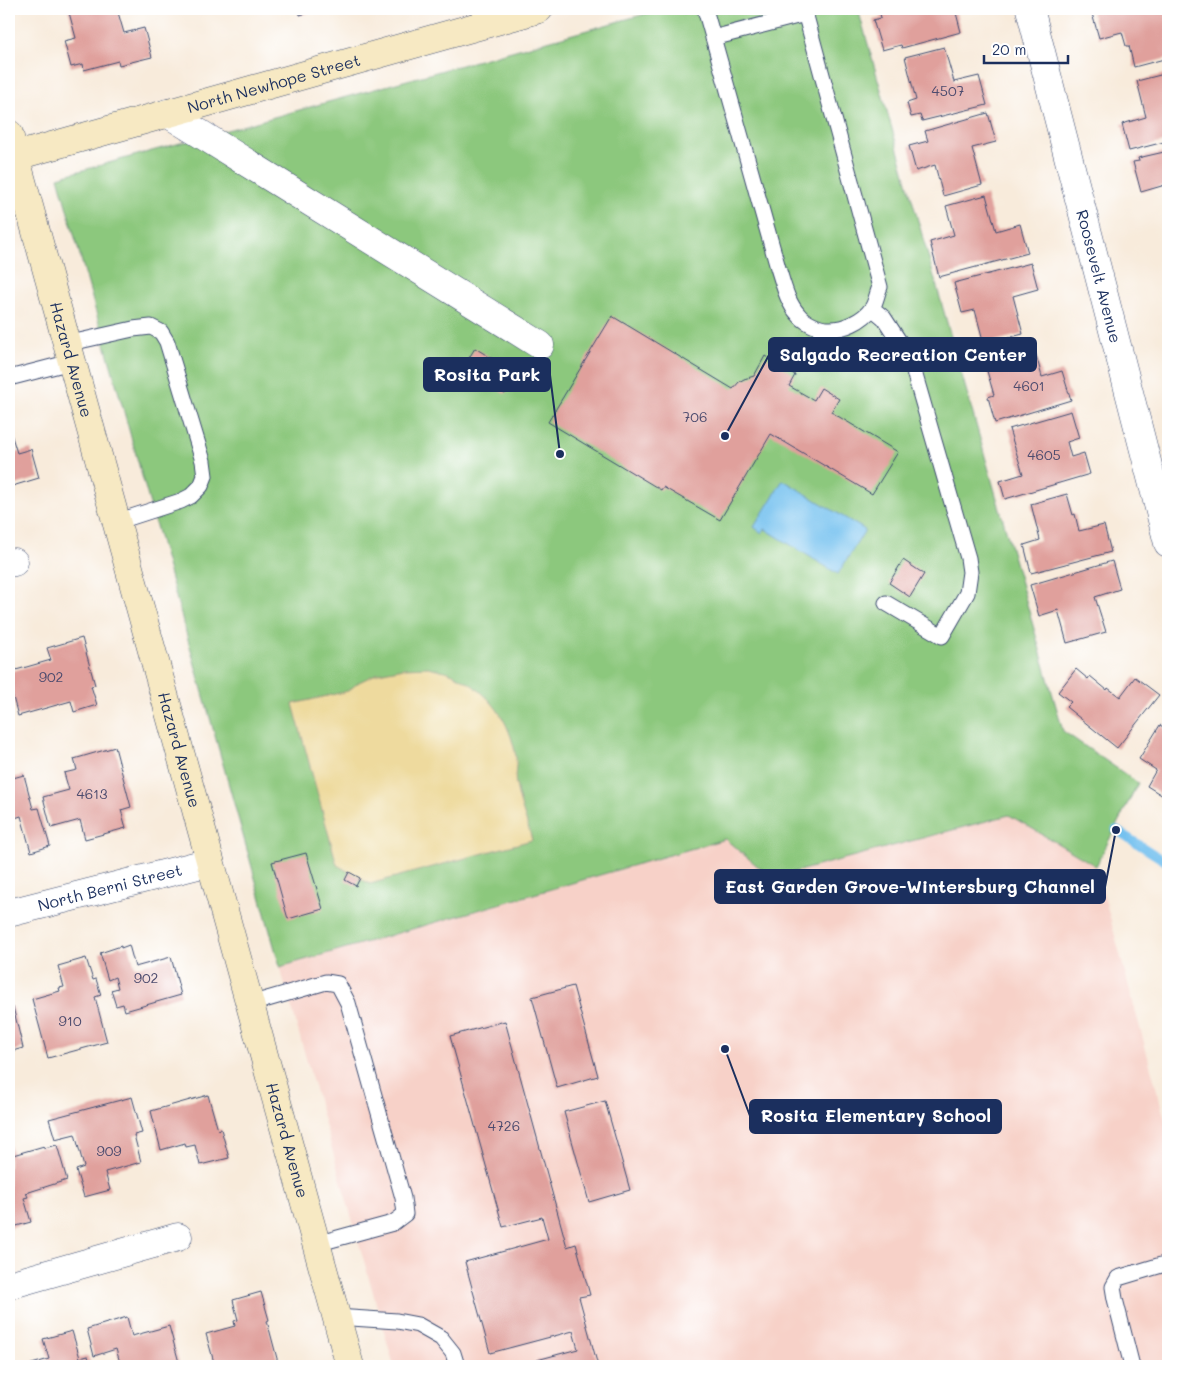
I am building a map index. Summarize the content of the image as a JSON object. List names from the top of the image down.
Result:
{
  "streets": {
    "street": [
      "North Newhope Street",
      "Roosevelt Avenue",
      "Hazard Avenue",
      "North Berni Street"
    ]
  },
  "crossings": [
    ["North Newhope Street", "Hazard Avenue"],
    ["Hazard Avenue", "North Berni Street"]
  ],
  "places": [
    "Salgado Recreation Center",
    "Rosita Park",
    "East Garden Grove-Wintersburg Channel",
    "Rosita Elementary School"
  ],
  "house_numbers": [
    "4507",
    "4601",
    "706",
    "4605",
    "902",
    "4613",
    "902",
    "910",
    "4726",
    "909"
  ],
  "scale_bar": "20 m"
}
